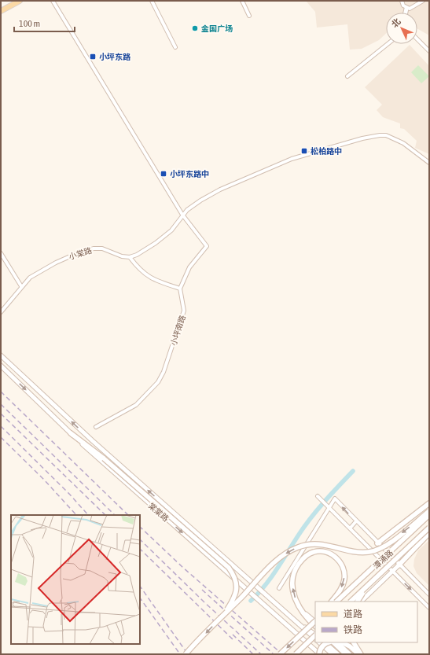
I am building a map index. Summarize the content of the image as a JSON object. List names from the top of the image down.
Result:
{
  "streets": {
    "main road": ["潭涌路"],
    "street": ["小棠路", "小坪南路", "棠棠路"]
  },
  "places": {
    "other": ["金国广场"],
    "transit": ["小坪东路", "松柏路中", "小坪东路中"]
  },
  "legend": ["道路", "铁路"],
  "scale_bar": "100 m",
  "north": "top left"
}
